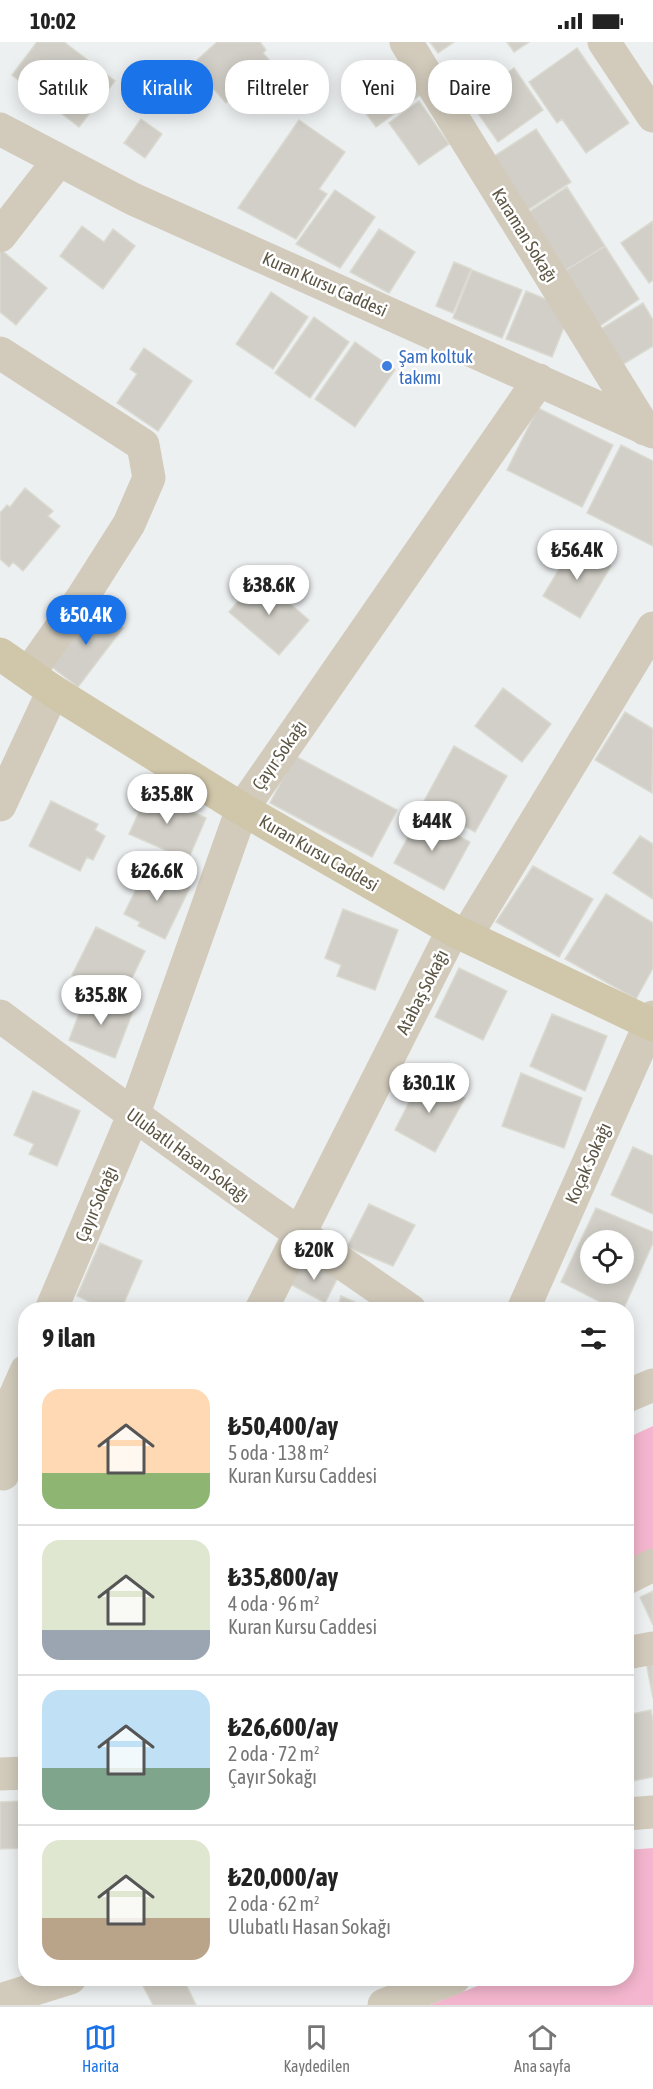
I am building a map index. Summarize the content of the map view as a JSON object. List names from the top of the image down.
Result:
{
  "streets": {
    "main road": ["Kuran Kursu Caddesi"],
    "street": [
      "Karaman Sokağı",
      "Çayır Sokağı",
      "Atabaş Sokağı",
      "Ulubatlı Hasan Sokağı",
      "Koçak Sokağı"
    ]
  },
  "crossings": [
    ["Karaman Sokağı", "Kuran Kursu Caddesi"],
    ["Kuran Kursu Caddesi", "Çayır Sokağı"],
    ["Kuran Kursu Caddesi", "Atabaş Sokağı"],
    ["Kuran Kursu Caddesi", "Koçak Sokağı"],
    ["Çayır Sokağı", "Ulubatlı Hasan Sokağı"],
    ["Atabaş Sokağı", "Ulubatlı Hasan Sokağı"]
  ],
  "places": ["Şam koltuk takımı"],
  "page": {
    "status": "10:02",
    "chip": [
      "Satılık",
      "Kiralık",
      "Filtreler",
      "Yeni",
      "Daire"
    ],
    "price": [
      "₺56.4K",
      "₺38.6K",
      "₺50.4K",
      "₺35.8K",
      "₺44K",
      "₺26.6K",
      "₺35.8K",
      "₺30.1K",
      "₺20K"
    ],
    "heading": "9 ilan",
    "list": [
      {
        "name": "₺50,400/ay",
        "note": "5 oda · 138 m² · Kuran Kursu Caddesi"
      },
      {
        "name": "₺35,800/ay",
        "note": "4 oda · 96 m² · Kuran Kursu Caddesi"
      },
      {
        "name": "₺26,600/ay",
        "note": "2 oda · 72 m² · Çayır Sokağı"
      },
      {
        "name": "₺20,000/ay",
        "note": "2 oda · 62 m² · Ulubatlı Hasan Sokağı"
      }
    ],
    "tabs": ["Harita", "Kaydedilen", "Ana sayfa"]
  }
}
